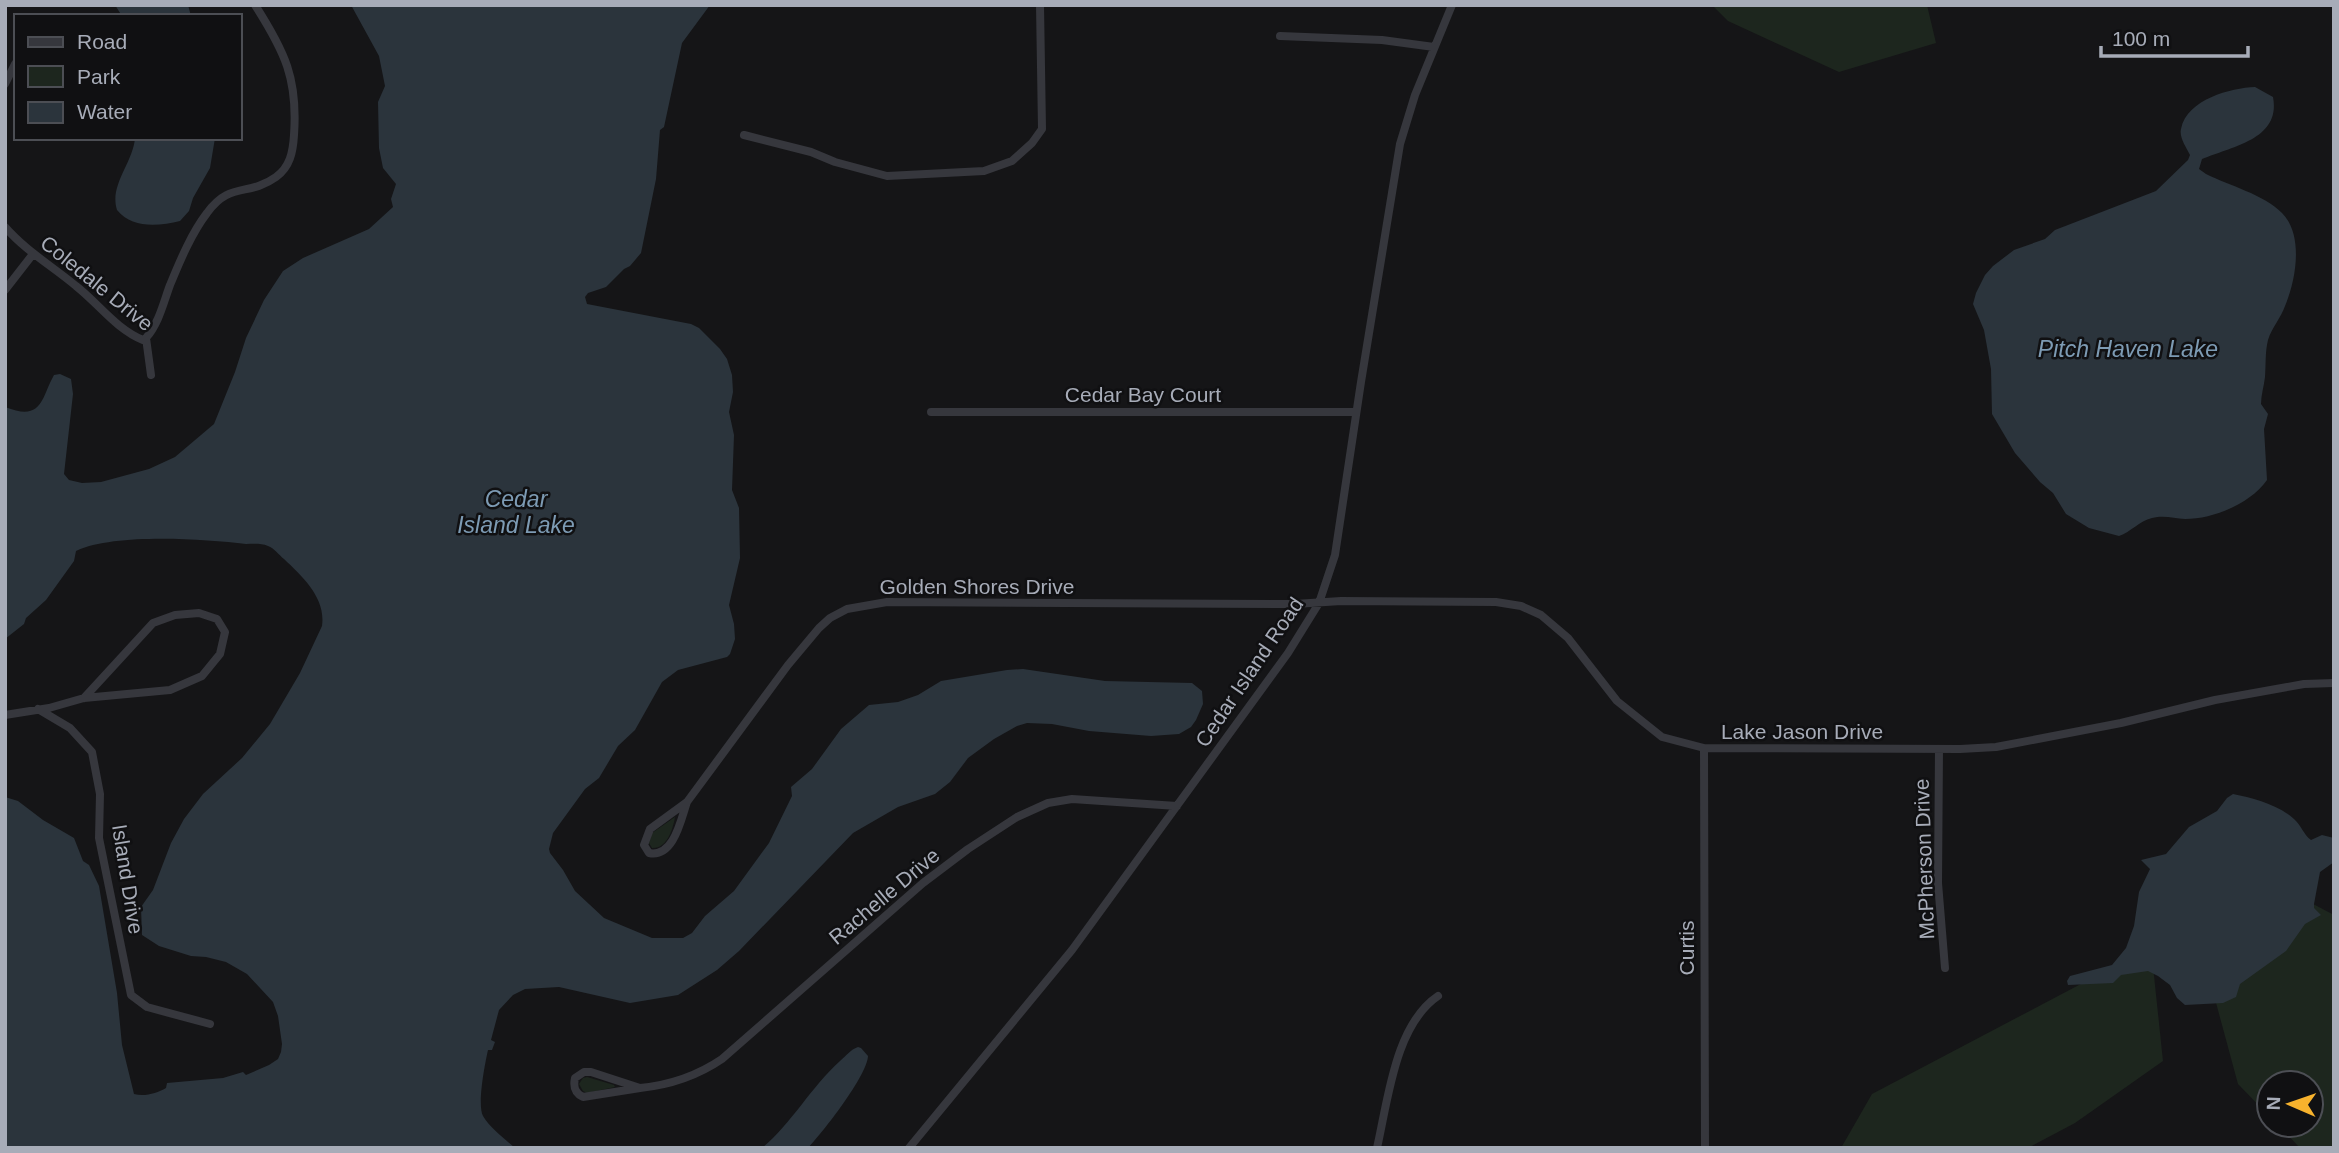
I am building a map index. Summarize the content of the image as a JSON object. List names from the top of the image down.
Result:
{
  "streets": {
    "street": [
      "Coledale Drive",
      "Cedar Bay Court",
      "Golden Shores Drive",
      "Cedar Island Road",
      "Lake Jason Drive",
      "McPherson Drive",
      "Island Drive",
      "Rachelle Drive",
      "Curtis"
    ]
  },
  "crossings": [
    ["Cedar Bay Court", "Cedar Island Road"],
    ["Golden Shores Drive", "Cedar Island Road"],
    ["Golden Shores Drive", "Lake Jason Drive"],
    ["Cedar Island Road", "Lake Jason Drive"],
    ["Cedar Island Road", "Rachelle Drive"],
    ["Lake Jason Drive", "McPherson Drive"],
    ["Lake Jason Drive", "Curtis"]
  ],
  "water": ["Pitch Haven Lake", "Cedar Island Lake"],
  "legend": ["Road", "Park", "Water"],
  "scale_bar": "100 m",
  "north": "left"
}
